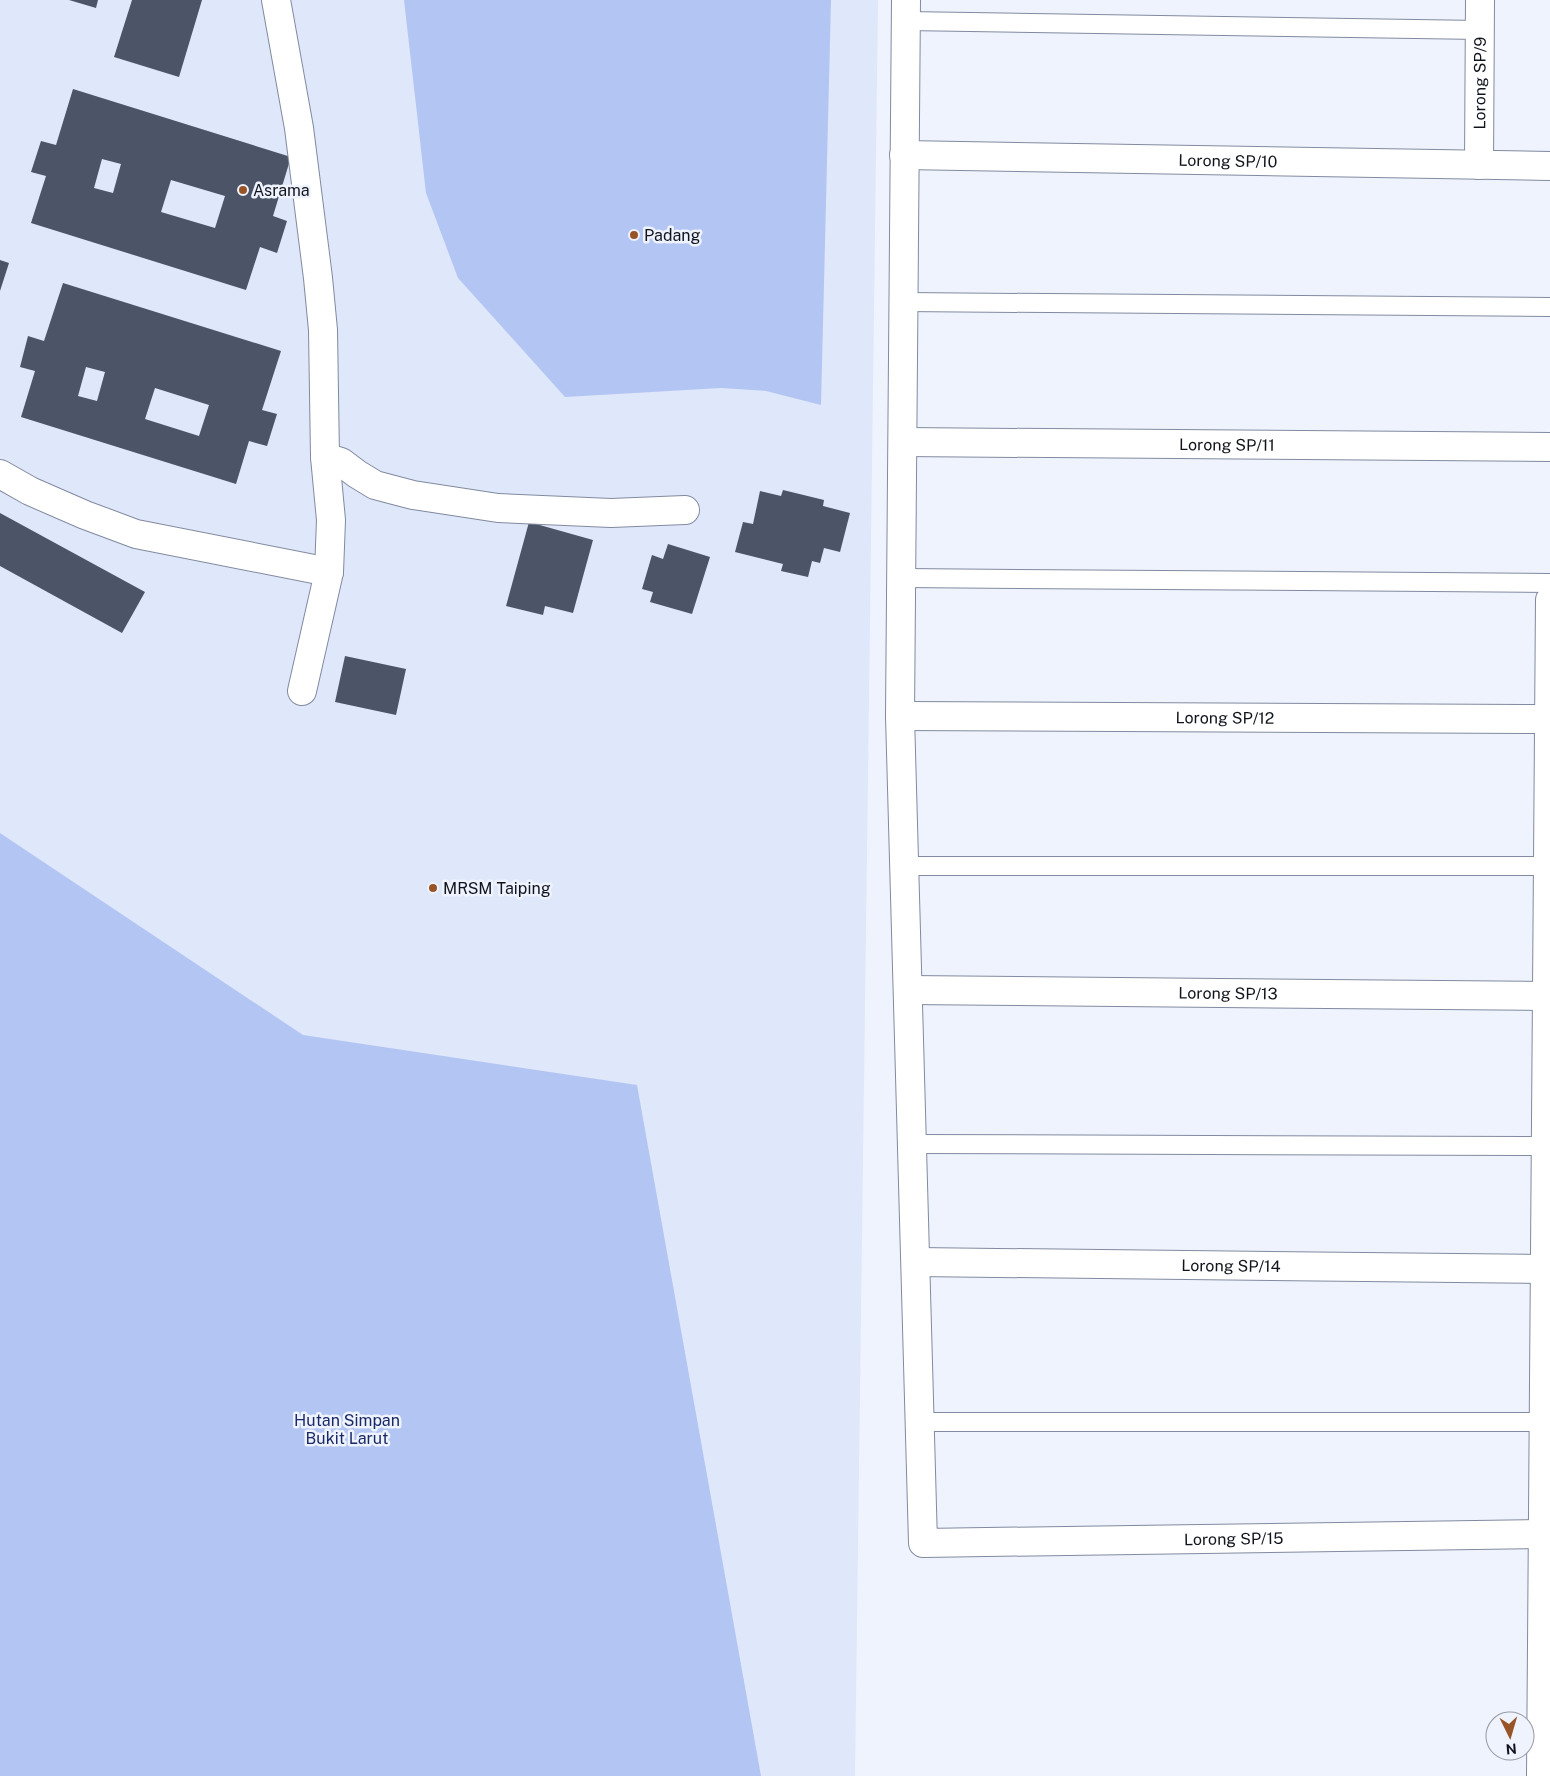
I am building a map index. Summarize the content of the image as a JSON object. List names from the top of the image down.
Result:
{
  "streets": {
    "street": [
      "Lorong SP/9",
      "Lorong SP/10",
      "Lorong SP/11",
      "Lorong SP/12",
      "Lorong SP/13",
      "Lorong SP/14",
      "Lorong SP/15"
    ]
  },
  "crossings": [
    ["Lorong SP/9", "Lorong SP/10"]
  ],
  "parks": ["Hutan Simpan Bukit Larut"],
  "places": ["Asrama", "Padang", "MRSM Taiping"],
  "north": "bottom"
}
